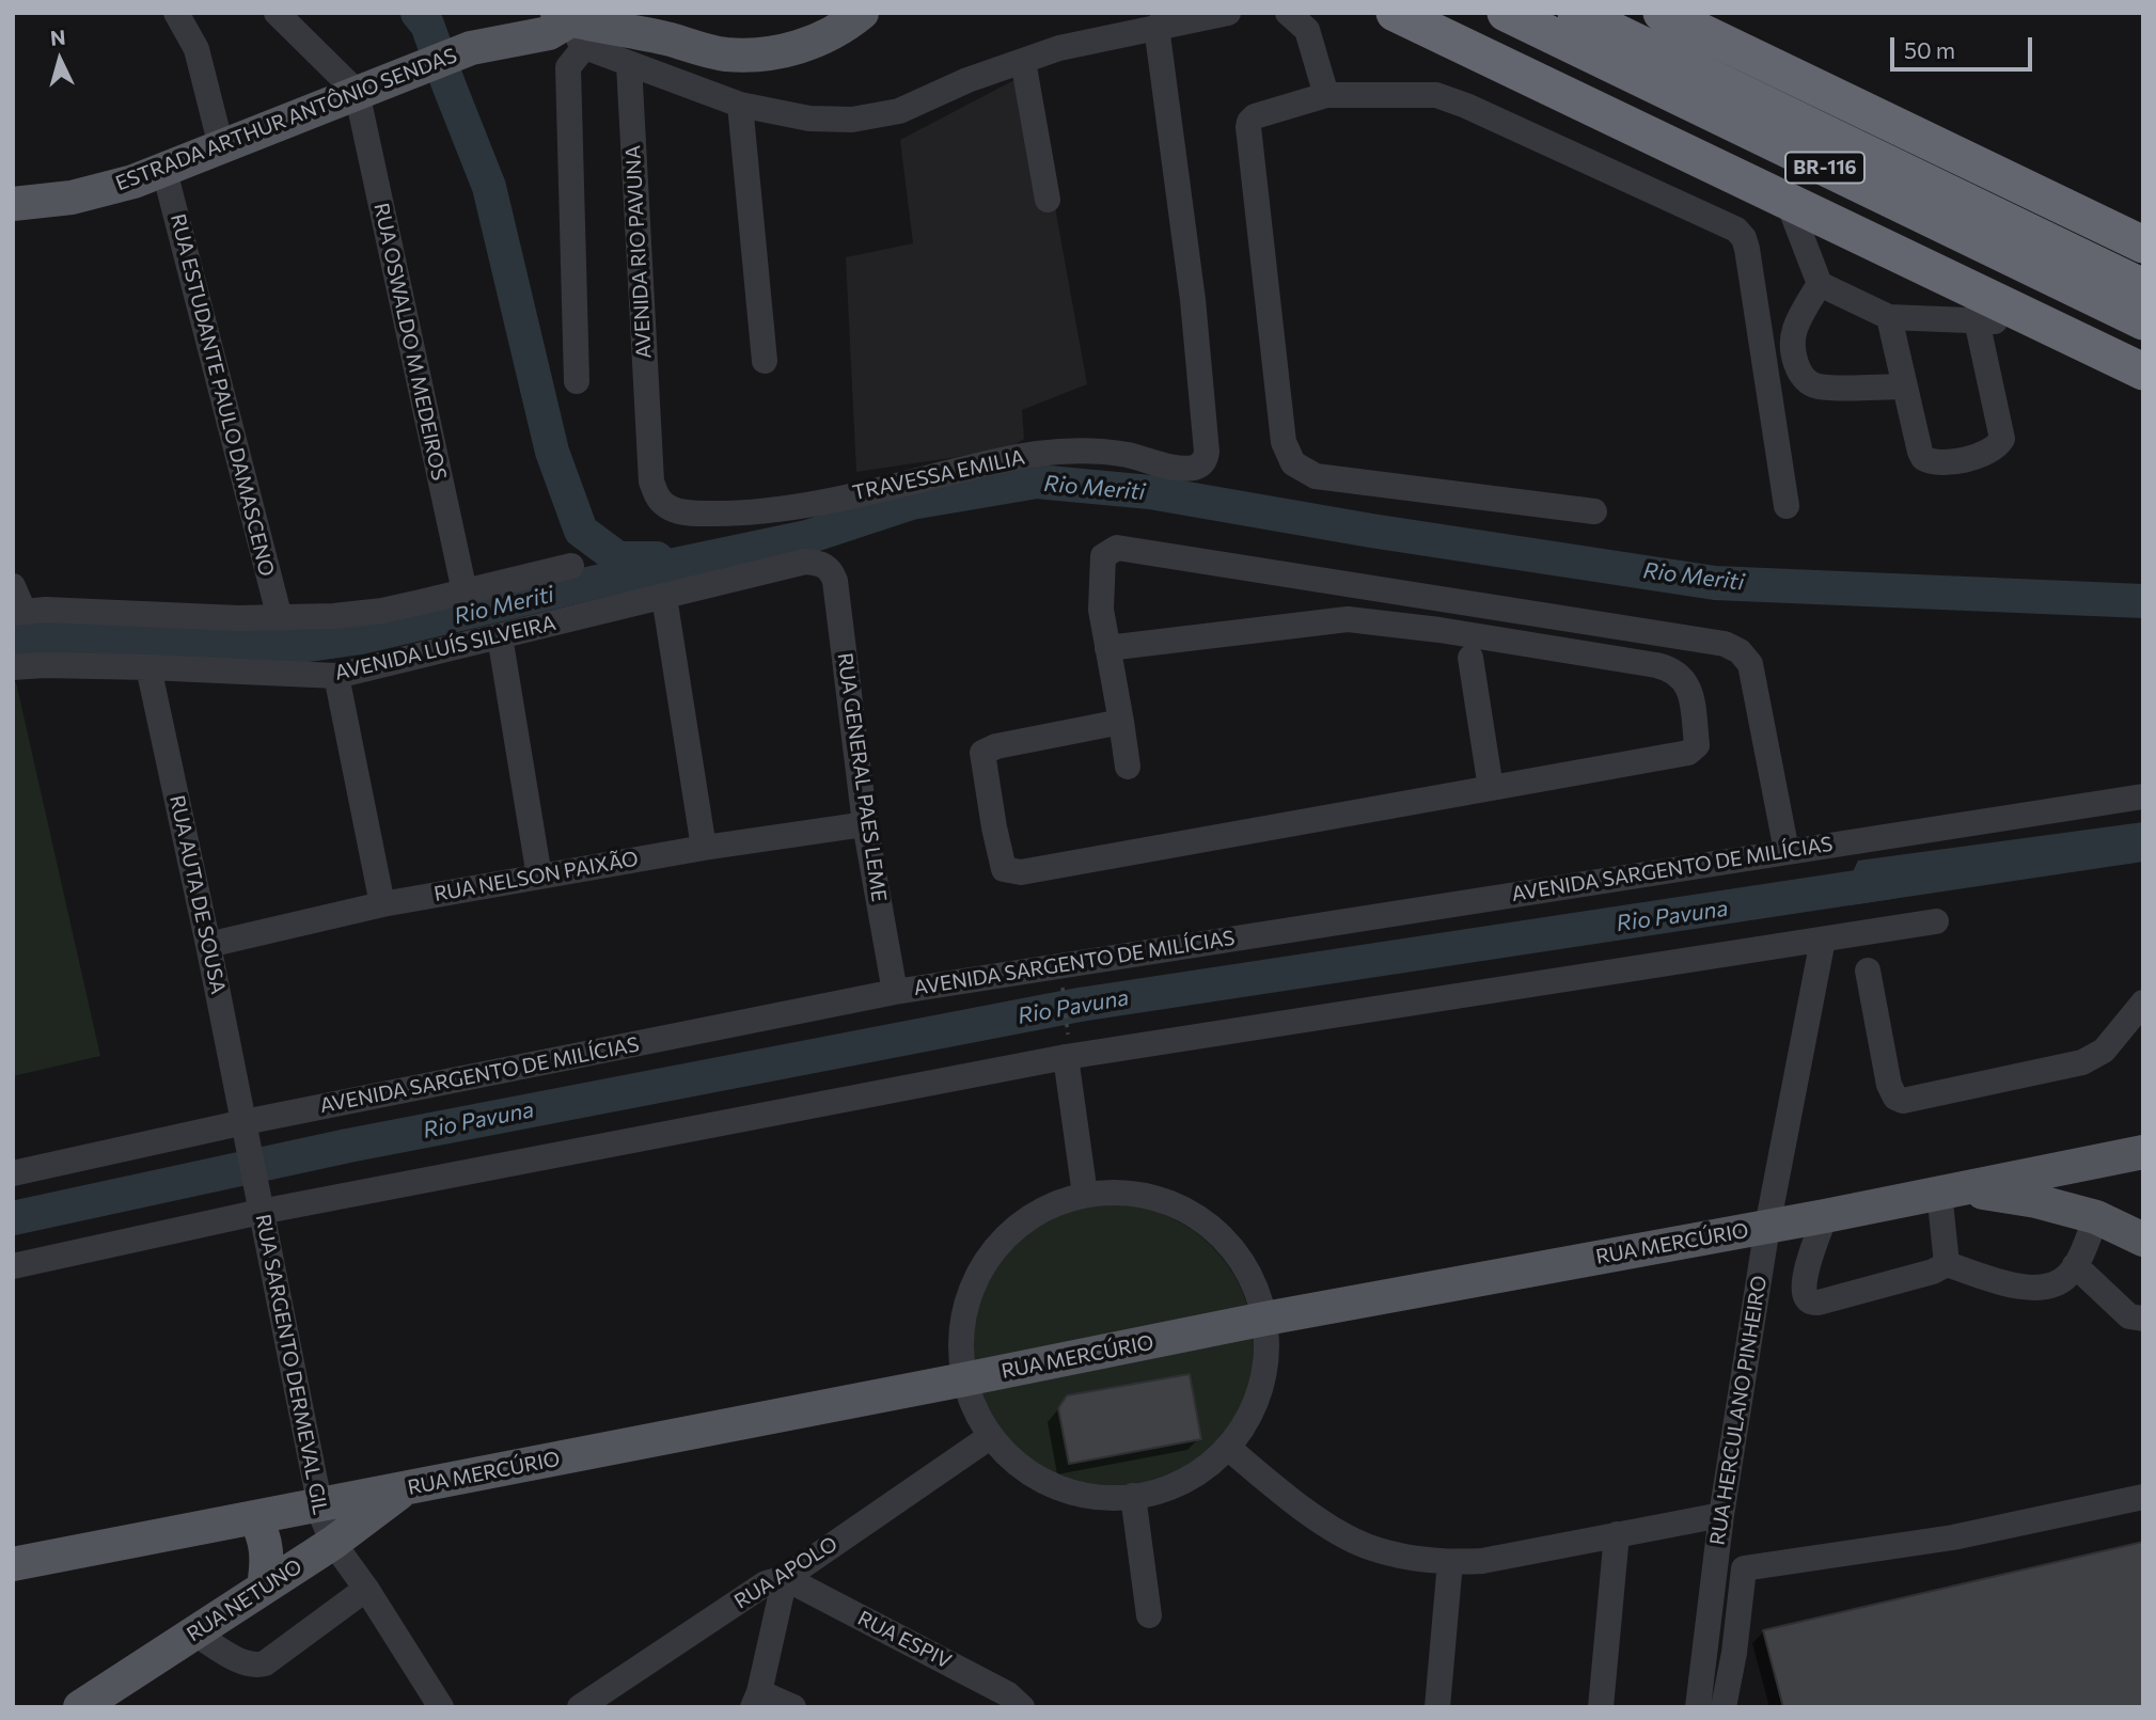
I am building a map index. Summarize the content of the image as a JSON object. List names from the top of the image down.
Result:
{
  "streets": {
    "highway": ["BR-116"],
    "main road": ["ESTRADA ARTHUR ANTÔNIO SENDAS", "RUA MERCÚRIO", "RUA NETUNO"],
    "street": [
      "AVENIDA RIO PAVUNA",
      "RUA OSWALDO M MEDEIROS",
      "RUA ESTUDANTE PAULO DAMASCENO",
      "TRAVESSA EMILIA",
      "AVENIDA LUÍS SILVEIRA",
      "RUA GENERAL PAES LEME",
      "AVENIDA SARGENTO DE MILÍCIAS",
      "RUA NELSON PAIXÃO",
      "RUA AUTA DE SOUSA",
      "RUA SARGENTO DERMEVAL GIL",
      "RUA HERCULANO PINHEIRO",
      "RUA APOLO",
      "RUA ESPIV"
    ]
  },
  "crossings": [
    ["ESTRADA ARTHUR ANTÔNIO SENDAS", "RUA OSWALDO M MEDEIROS"],
    ["ESTRADA ARTHUR ANTÔNIO SENDAS", "RUA ESTUDANTE PAULO DAMASCENO"],
    ["AVENIDA RIO PAVUNA", "TRAVESSA EMILIA"],
    ["AVENIDA LUÍS SILVEIRA", "RUA GENERAL PAES LEME"],
    ["AVENIDA LUÍS SILVEIRA", "RUA AUTA DE SOUSA"],
    ["RUA GENERAL PAES LEME", "AVENIDA SARGENTO DE MILÍCIAS"],
    ["RUA GENERAL PAES LEME", "RUA NELSON PAIXÃO"],
    ["AVENIDA SARGENTO DE MILÍCIAS", "RUA AUTA DE SOUSA"],
    ["AVENIDA SARGENTO DE MILÍCIAS", "RUA SARGENTO DERMEVAL GIL"],
    ["RUA NELSON PAIXÃO", "RUA AUTA DE SOUSA"],
    ["RUA AUTA DE SOUSA", "RUA SARGENTO DERMEVAL GIL"],
    ["RUA MERCÚRIO", "RUA SARGENTO DERMEVAL GIL"],
    ["RUA MERCÚRIO", "RUA HERCULANO PINHEIRO"],
    ["RUA MERCÚRIO", "RUA NETUNO"],
    ["RUA SARGENTO DERMEVAL GIL", "RUA NETUNO"],
    ["RUA APOLO", "RUA ESPIV"]
  ],
  "water": ["Rio Meriti", "Rio Pavuna"],
  "scale_bar": "50 m",
  "north": "top"
}
